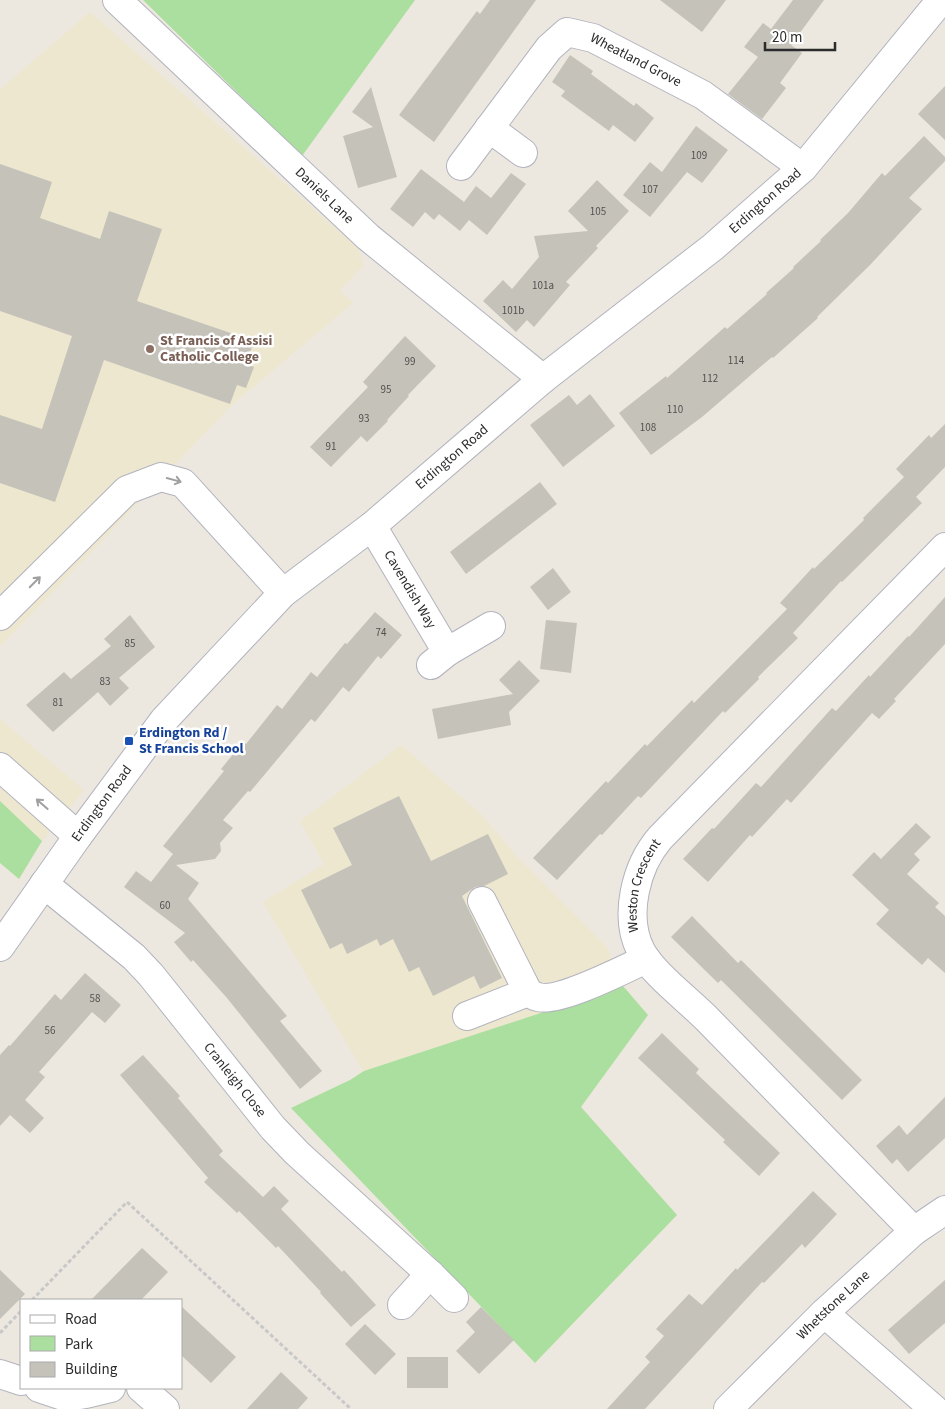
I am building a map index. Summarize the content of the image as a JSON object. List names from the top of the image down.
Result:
{
  "streets": {
    "street": [
      "Wheatland Grove",
      "Daniels Lane",
      "Erdington Road",
      "Cavendish Way",
      "Weston Crescent",
      "Cranleigh Close",
      "Whetstone Lane"
    ]
  },
  "crossings": [
    ["Wheatland Grove", "Erdington Road"],
    ["Daniels Lane", "Erdington Road"],
    ["Erdington Road", "Cavendish Way"],
    ["Erdington Road", "Cranleigh Close"],
    ["Weston Crescent", "Whetstone Lane"]
  ],
  "places": {
    "other": ["St Francis of Assisi Catholic College"],
    "transit": ["Erdington Rd / St Francis School"]
  },
  "house_numbers": [
    "109",
    "107",
    "105",
    "101a",
    "101b",
    "114",
    "99",
    "112",
    "95",
    "110",
    "93",
    "108",
    "91",
    "74",
    "85",
    "83",
    "81",
    "60",
    "58",
    "56"
  ],
  "legend": ["Road", "Park", "Building"],
  "scale_bar": "20 m"
}
